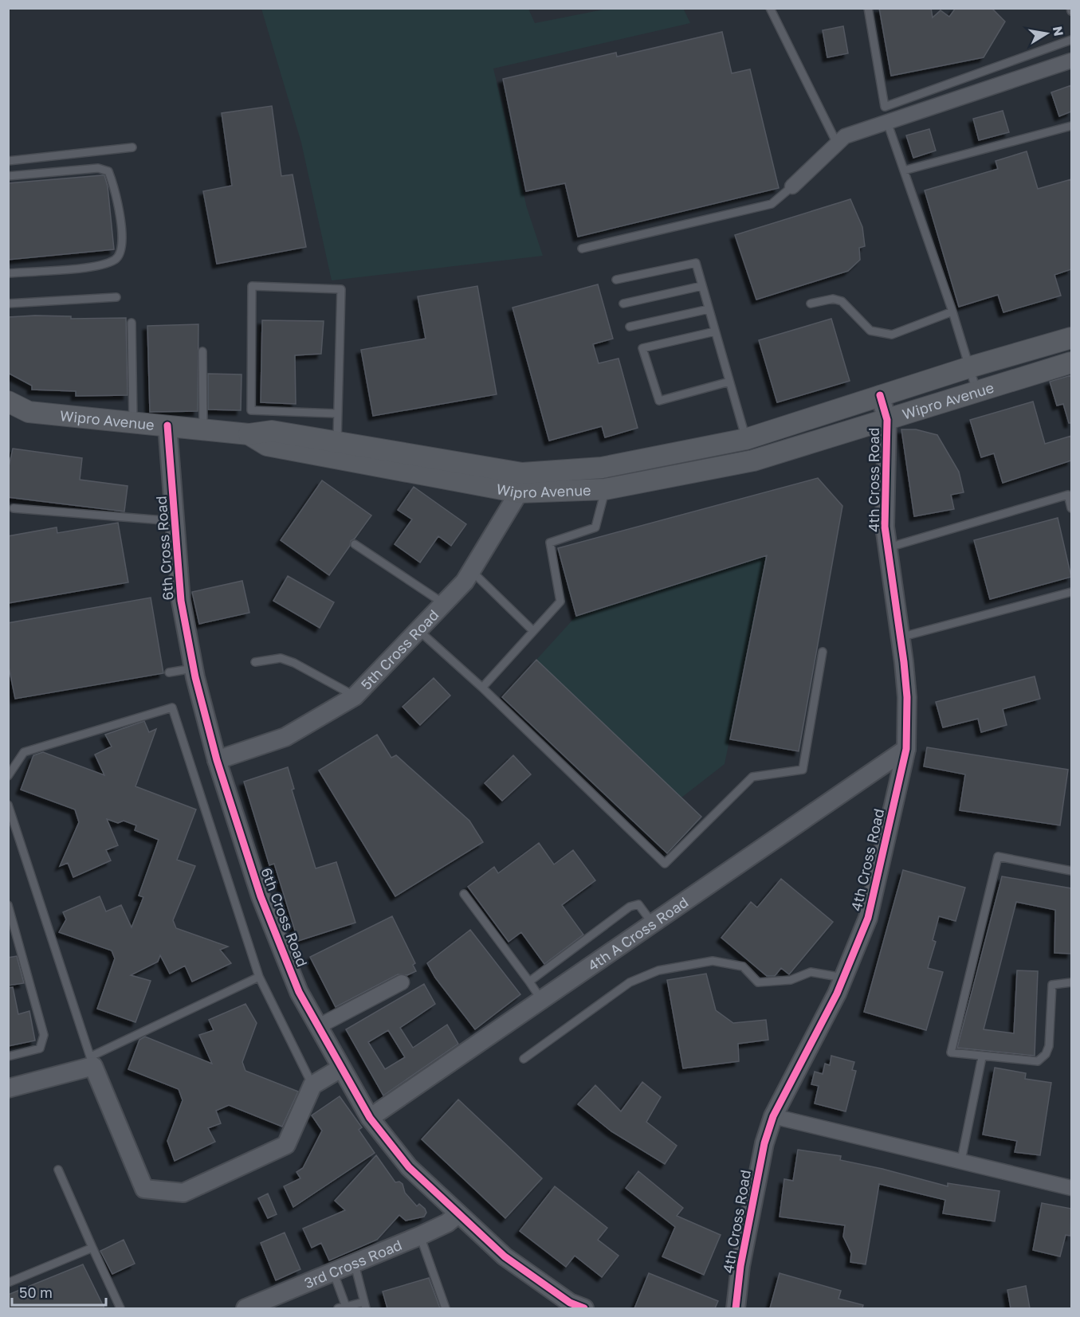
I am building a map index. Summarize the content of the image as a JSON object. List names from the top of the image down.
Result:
{
  "streets": {
    "main road": ["Wipro Avenue"],
    "street": [
      "4th Cross Road",
      "6th Cross Road",
      "5th Cross Road",
      "4th A Cross Road",
      "3rd Cross Road"
    ]
  },
  "crossings": [
    ["Wipro Avenue", "4th Cross Road"],
    ["Wipro Avenue", "6th Cross Road"],
    ["Wipro Avenue", "5th Cross Road"],
    ["4th Cross Road", "4th A Cross Road"],
    ["6th Cross Road", "5th Cross Road"],
    ["6th Cross Road", "4th A Cross Road"],
    ["6th Cross Road", "3rd Cross Road"]
  ],
  "scale_bar": "50 m",
  "north": "right"
}
